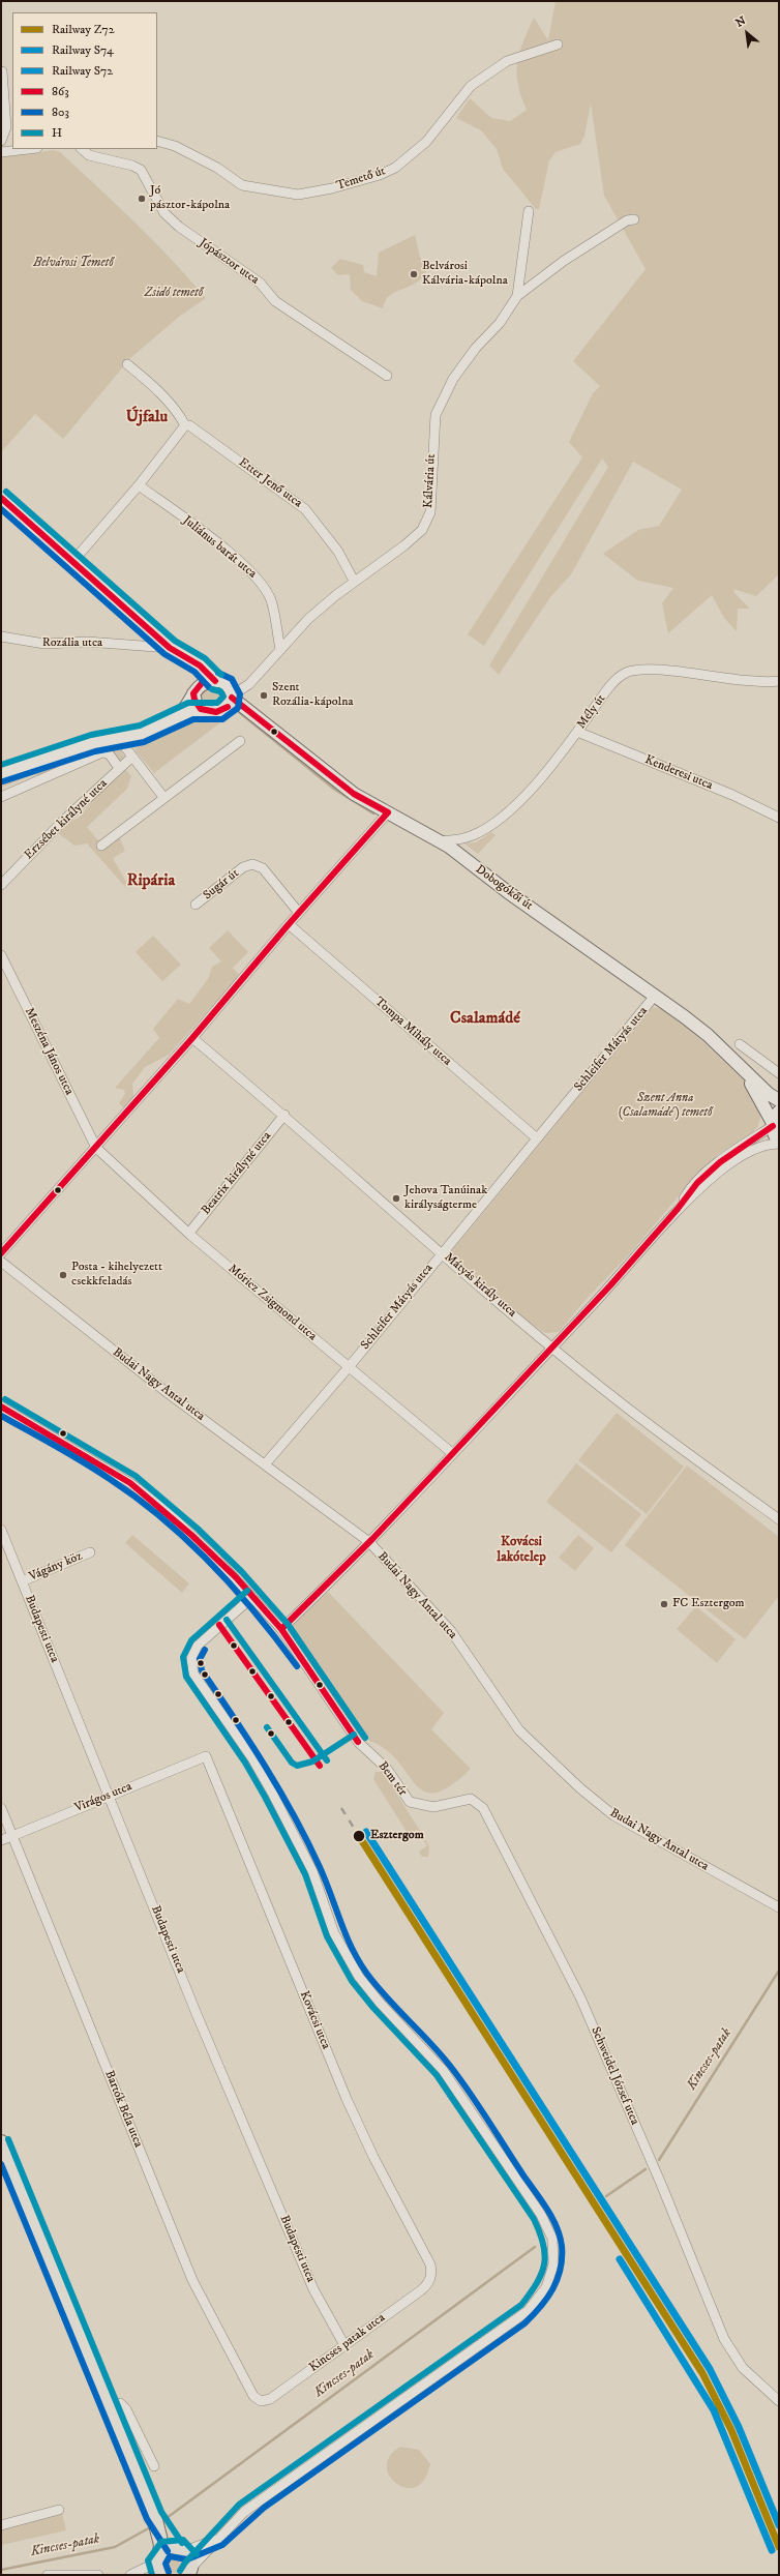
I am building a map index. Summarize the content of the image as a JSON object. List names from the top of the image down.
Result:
{
  "streets": {
    "main road": ["Dobogókői út"],
    "street": [
      "Temető út",
      "Jópásztor utca",
      "Kálvária út",
      "Etter Jenő utca",
      "Juliánus barát utca",
      "Rozália utca",
      "Mély út",
      "Kenderesi utca",
      "Erzsébet királyné utca",
      "Sugár út",
      "Tompa Mihály utca",
      "Schleifer Mátyás utca",
      "Meszéna János utca",
      "Beatrix királyné utca",
      "Mátyás király utca",
      "Móricz Zsigmond utca",
      "Budai Nagy Antal utca",
      "Vágány köz",
      "Budapesti utca",
      "Bem tér",
      "Virágos utca",
      "Kovácsi utca",
      "Schweidel József utca",
      "Bartók Béla utca",
      "Kincses patak utca"
    ]
  },
  "crossings": [
    ["Kálvária út", "Etter Jenő utca"],
    ["Kálvária út", "Juliánus barát utca"],
    ["Kálvária út", "Dobogókői út"],
    ["Mély út", "Kenderesi utca"],
    ["Mély út", "Dobogókői út"],
    ["Dobogókői út", "Schleifer Mátyás utca"],
    ["Tompa Mihály utca", "Schleifer Mátyás utca"],
    ["Schleifer Mátyás utca", "Mátyás király utca"],
    ["Schleifer Mátyás utca", "Móricz Zsigmond utca"],
    ["Schleifer Mátyás utca", "Budai Nagy Antal utca"],
    ["Meszéna János utca", "Móricz Zsigmond utca"],
    ["Beatrix királyné utca", "Mátyás király utca"],
    ["Beatrix királyné utca", "Móricz Zsigmond utca"],
    ["Vágány köz", "Budapesti utca"],
    ["Budapesti utca", "Virágos utca"],
    ["Budapesti utca", "Kincses patak utca"],
    ["Bem tér", "Schweidel József utca"],
    ["Virágos utca", "Kovácsi utca"],
    ["Virágos utca", "Bartók Béla utca"],
    ["Kovácsi utca", "Kincses patak utca"],
    ["Bartók Béla utca", "Kincses patak utca"]
  ],
  "districts": [
    "Újfalu",
    "Ripária",
    "Csalamádé",
    "Kovácsi lakótelep"
  ],
  "water": ["Kincses-patak"],
  "parks": ["Belvárosi Temető", "Zsidó temető", "Szent Anna (Csalamádé) temető"],
  "places": [
    "Jó pásztor-kápolna",
    "Belvárosi Kálvária-kápolna",
    "Szent Rozália-kápolna",
    "Jehova Tanúinak királyságterme",
    "Posta - kihelyezett csekkfeladás",
    "FC Esztergom",
    "Esztergom"
  ],
  "lines": [
    "transit line H",
    "transit line 863",
    "transit line 803",
    "rail line S72",
    "rail line Z72",
    "rail line S74"
  ],
  "legend": [
    "Railway Z72",
    "Railway S74",
    "Railway S72",
    "863",
    "803",
    "H"
  ],
  "north": "top left"
}
